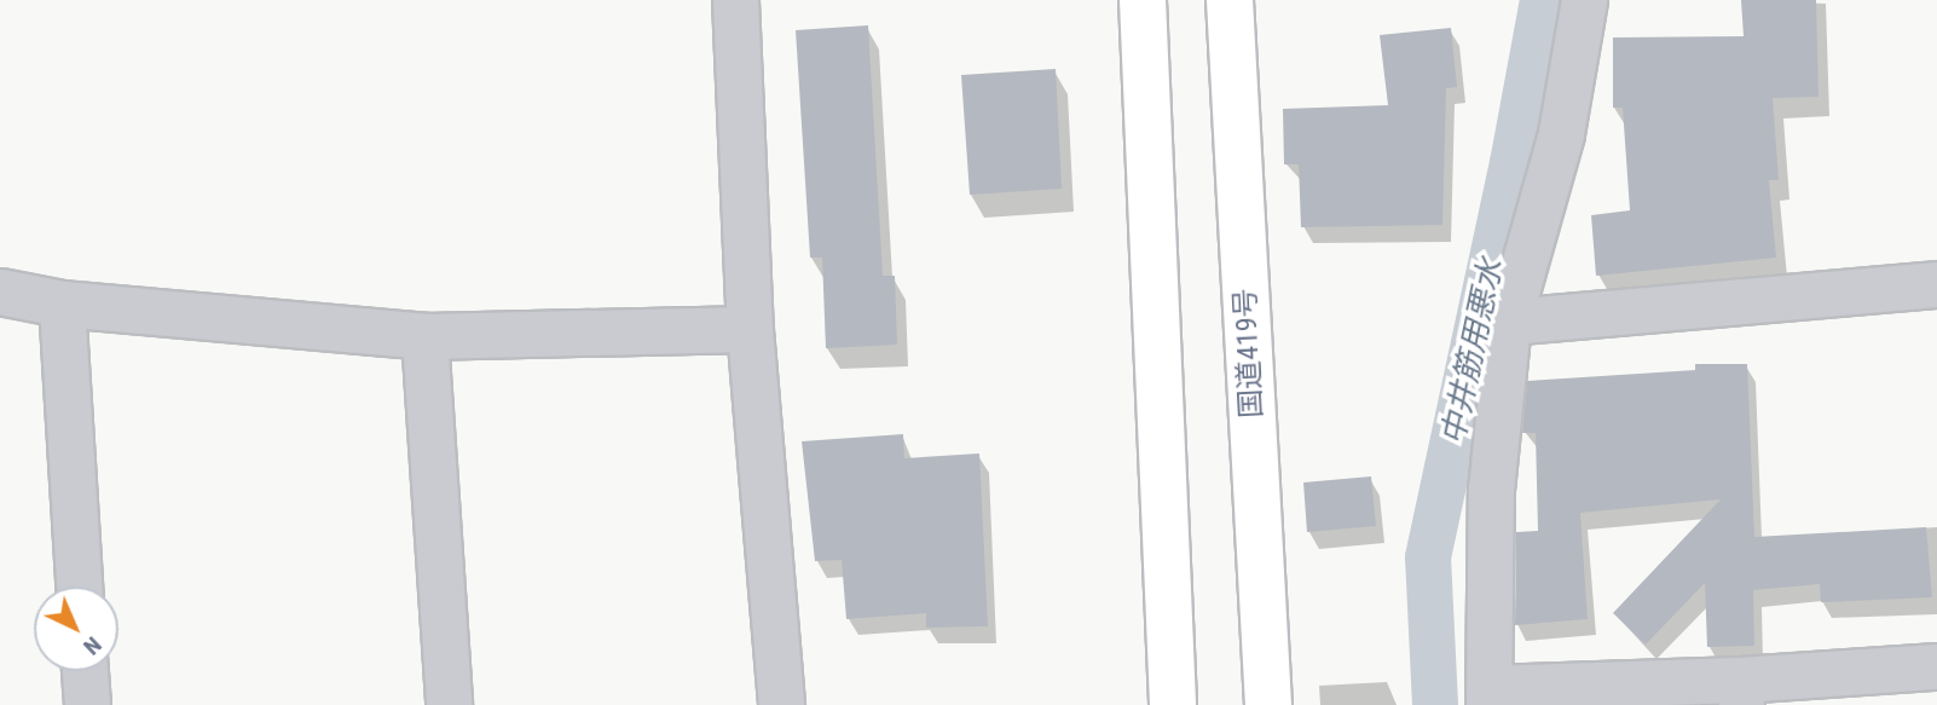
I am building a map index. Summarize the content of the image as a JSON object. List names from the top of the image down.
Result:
{
  "streets": {
    "highway": ["国道419号"]
  },
  "water": ["中井筋用悪水"],
  "north": "bottom right"
}
